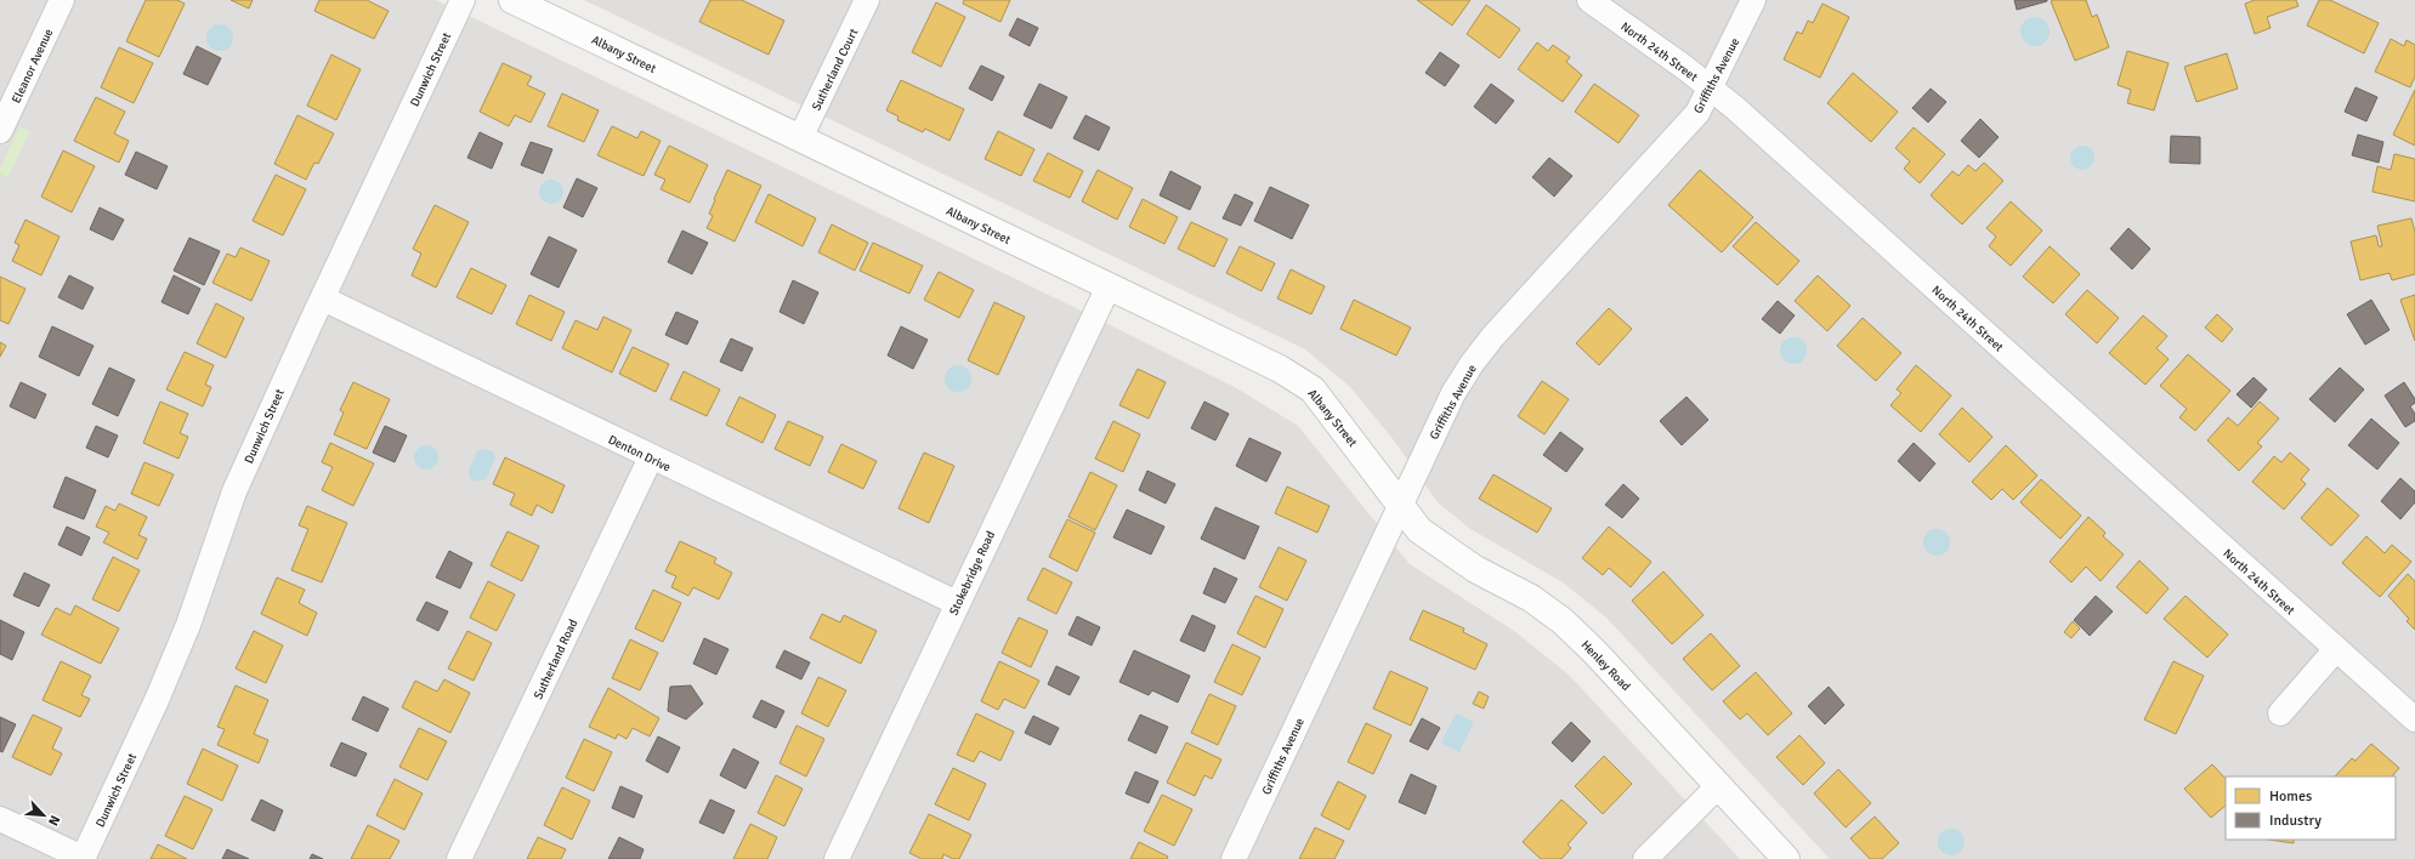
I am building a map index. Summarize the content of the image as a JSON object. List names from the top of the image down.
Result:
{
  "streets": {
    "street": [
      "North 24th Street",
      "Albany Street",
      "Eleanor Avenue",
      "Dunwich Street",
      "Sutherland Court",
      "Griffiths Avenue",
      "Denton Drive",
      "Stokebridge Road",
      "Sutherland Road",
      "Henley Road"
    ]
  },
  "crossings": [
    ["North 24th Street", "Griffiths Avenue"],
    ["Albany Street", "Sutherland Court"],
    ["Albany Street", "Griffiths Avenue"],
    ["Albany Street", "Stokebridge Road"],
    ["Albany Street", "Henley Road"],
    ["Dunwich Street", "Denton Drive"],
    ["Griffiths Avenue", "Henley Road"],
    ["Denton Drive", "Stokebridge Road"],
    ["Denton Drive", "Sutherland Road"]
  ],
  "legend": ["Homes", "Industry"],
  "north": "bottom right"
}
